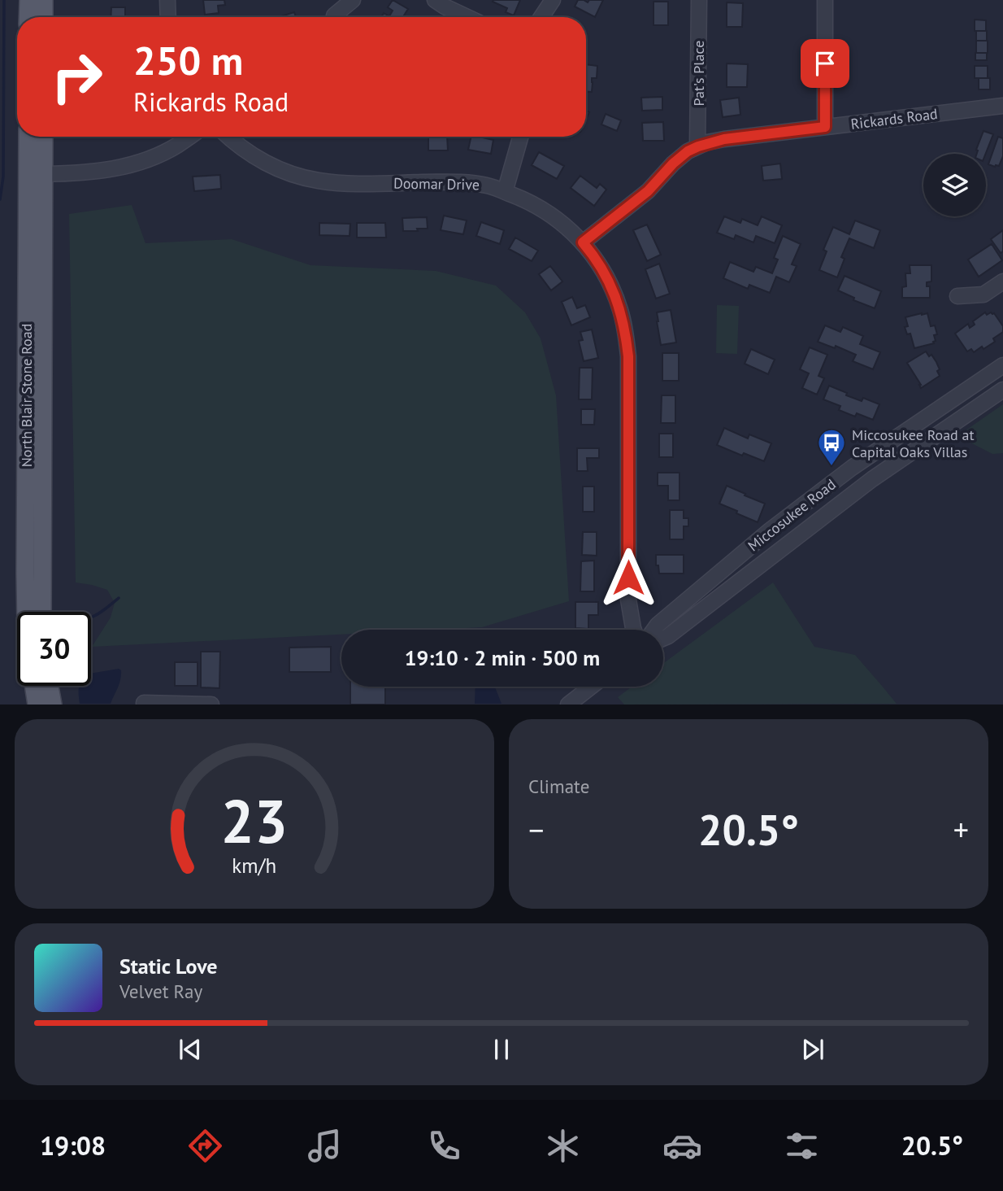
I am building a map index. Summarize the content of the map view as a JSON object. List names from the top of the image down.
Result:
{
  "streets": {
    "main road": ["North Blair Stone Road"],
    "street": [
      "Pat's Place",
      "Rickards Road",
      "Doomar Drive",
      "Miccosukee Road"
    ]
  },
  "crossings": [
    ["Pat's Place", "Rickards Road"],
    ["Rickards Road", "Doomar Drive"]
  ],
  "places": {
    "bus stop": ["Miccosukee Road at Capital Oaks Villas"]
  },
  "page": {
    "turn": ["250 m", "Rickards Road"],
    "limit": "30",
    "trip": "19:10 · 2 min · 500 m",
    "tile": "Climate",
    "heat": ["−", "20.5°", "+"],
    "song": ["Static Love", "Velvet Ray"],
    "tabs": ["19:08", "20.5°"],
    "gauge": ["23", "km/h"]
  }
}
